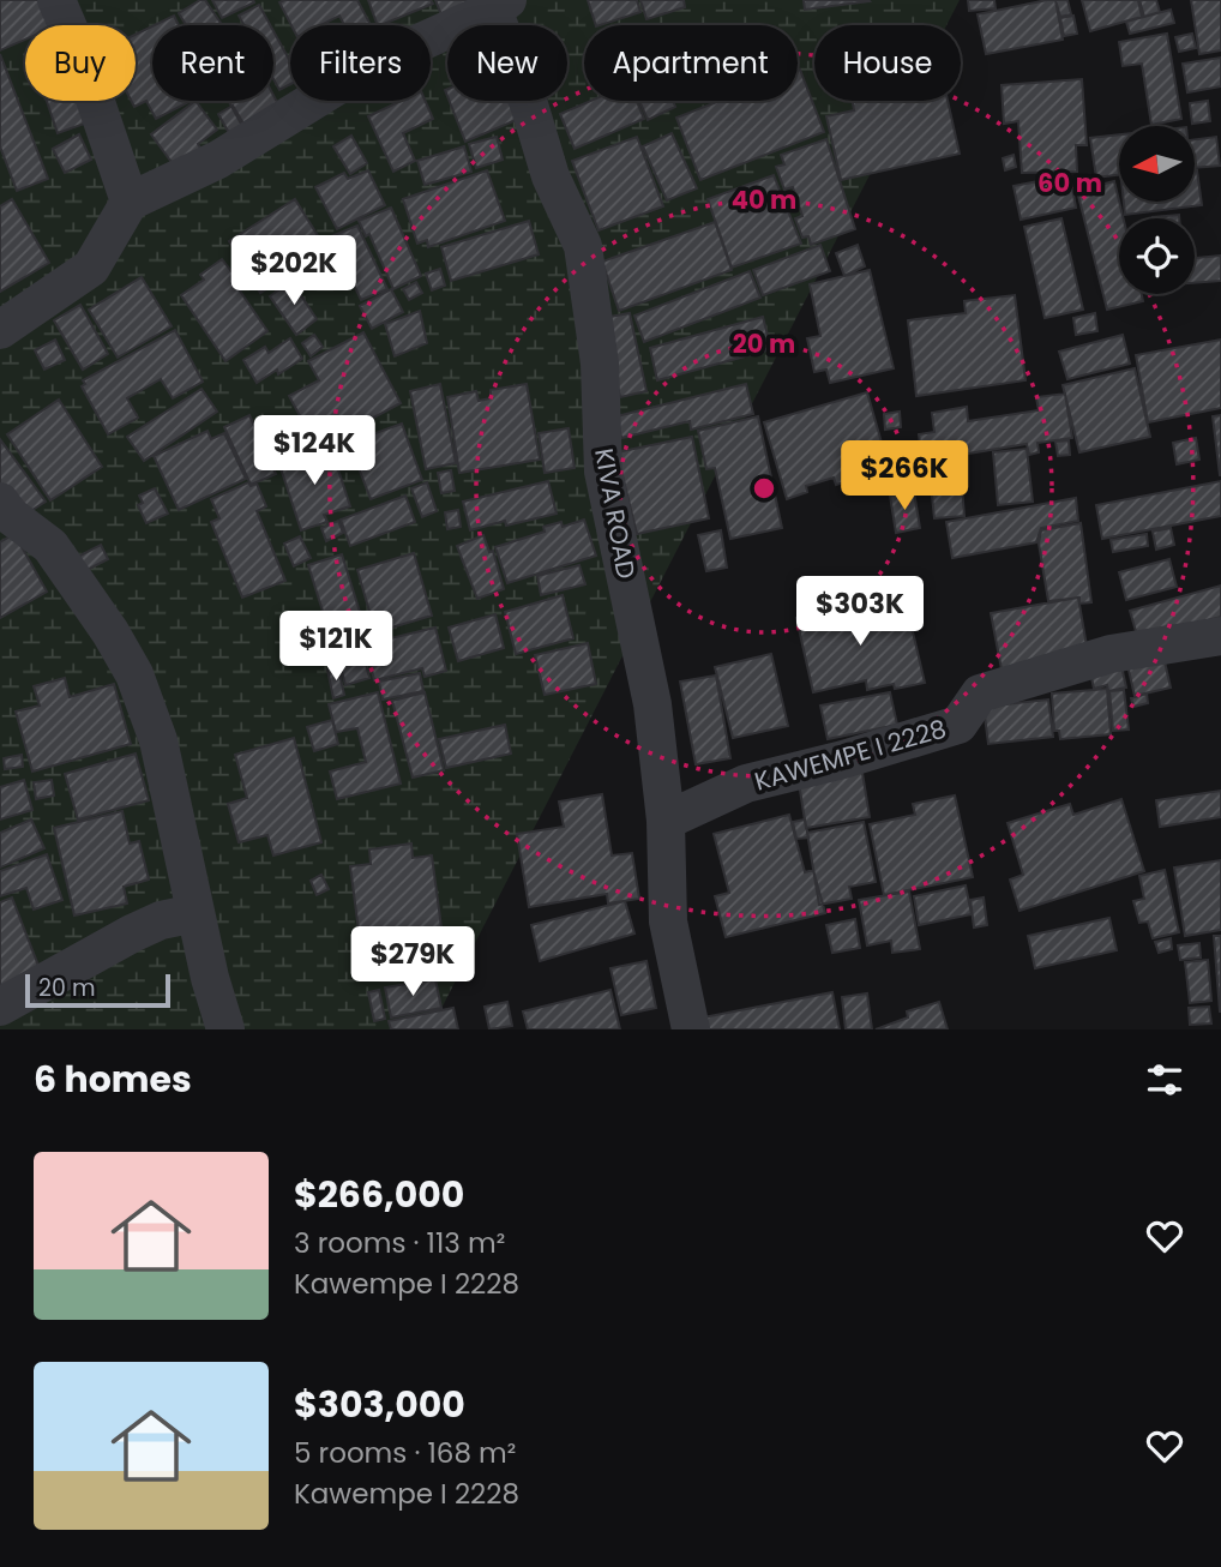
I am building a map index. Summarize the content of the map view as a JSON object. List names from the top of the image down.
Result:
{
  "streets": {
    "street": ["KIVA ROAD", "KAWEMPE I 2228"]
  },
  "crossings": [
    ["KIVA ROAD", "KAWEMPE I 2228"]
  ],
  "scale_bar": "20 m",
  "north": "left",
  "page": {
    "chip": [
      "Buy",
      "Rent",
      "Filters",
      "New",
      "Apartment",
      "House"
    ],
    "price": [
      "$202K",
      "$124K",
      "$266K",
      "$303K",
      "$121K",
      "$279K"
    ],
    "scale": "20 m",
    "heading": "6 homes",
    "list": [
      {
        "name": "$266,000",
        "note": "3 rooms · 113 m² · Kawempe I 2228"
      },
      {
        "name": "$303,000",
        "note": "5 rooms · 168 m² · Kawempe I 2228"
      }
    ]
  },
  "rings": ["60 m", "40 m", "20 m"]
}
